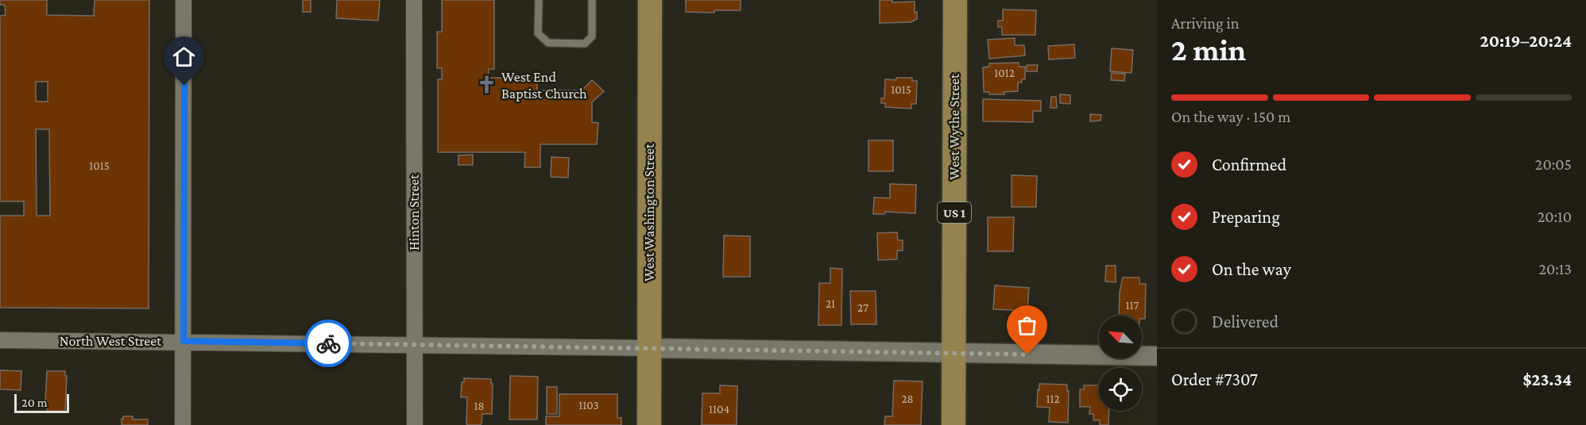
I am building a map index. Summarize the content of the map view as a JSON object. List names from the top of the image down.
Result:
{
  "streets": {
    "main road": ["West Wythe Street", "West Washington Street", "US 1"],
    "street": ["Hinton Street", "North West Street"]
  },
  "crossings": [
    ["Hinton Street", "North West Street"],
    ["West Washington Street", "North West Street"]
  ],
  "places": {
    "church": ["West End Baptist Church"]
  },
  "house_numbers": [
    "1012",
    "1015",
    "1015",
    "21",
    "117",
    "27",
    "28",
    "112",
    "1103",
    "18",
    "1104"
  ],
  "scale_bar": "20 m",
  "north": "top left",
  "page": {
    "heading": ["2 min", "Arriving in", "20:19–20:24"],
    "panel": ["Order #7307", "$23.34"],
    "bar": "On the way · 150 m",
    "list": [
      ["Confirmed", "20:05"],
      ["Preparing", "20:10"],
      ["On the way", "20:13"],
      "Delivered"
    ],
    "scale": "20 m"
  }
}
